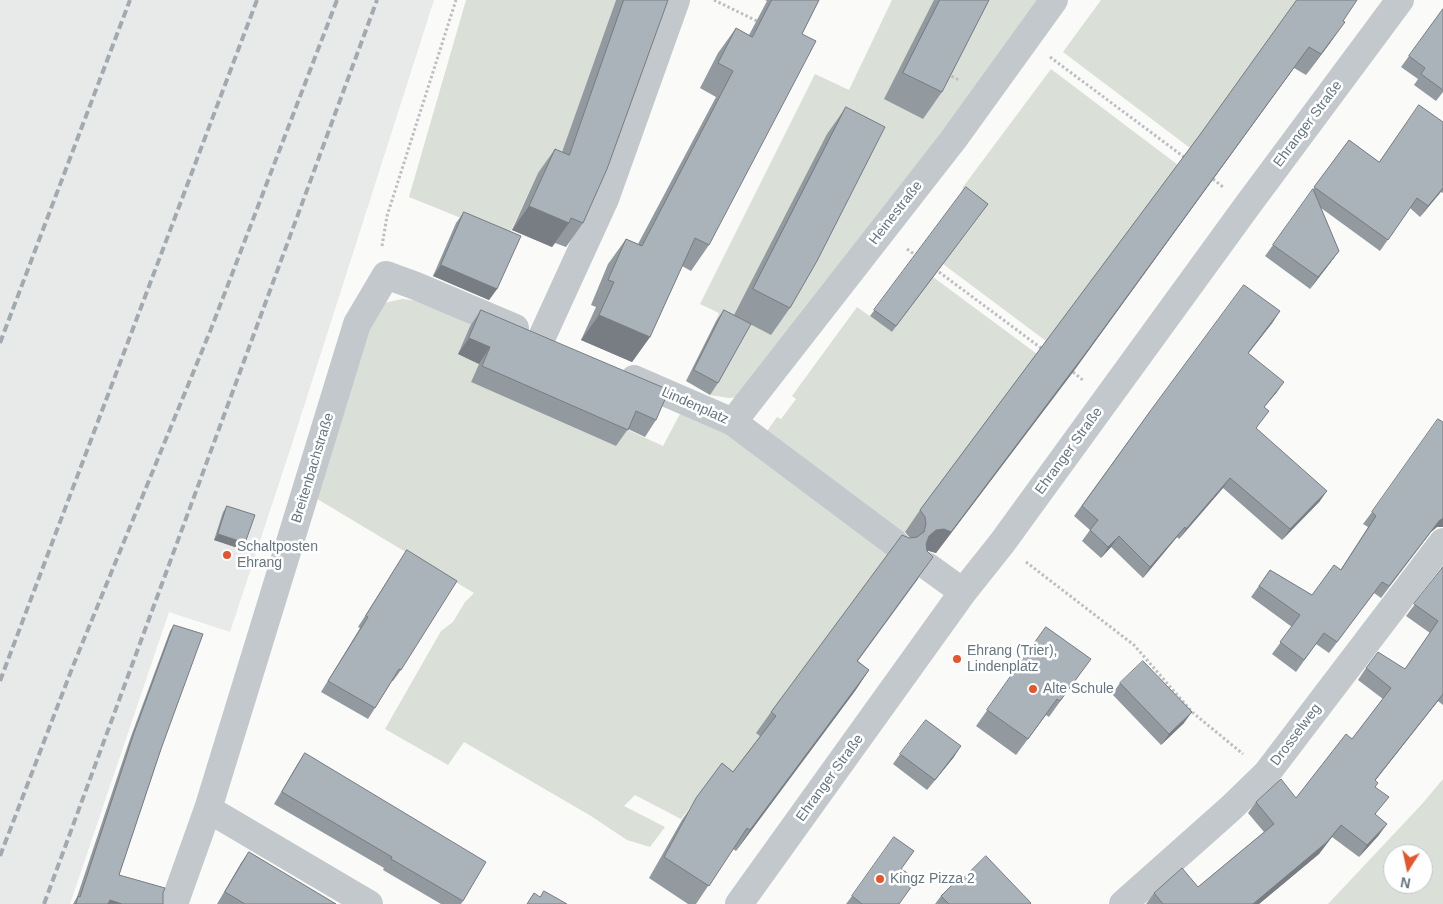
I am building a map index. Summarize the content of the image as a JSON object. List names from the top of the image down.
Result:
{
  "streets": {
    "street": [
      "Ehranger Straße",
      "Heinestraße",
      "Lindenplatz",
      "Breitenbachstraße",
      "Drosselweg"
    ]
  },
  "crossings": [
    ["Heinestraße", "Lindenplatz"]
  ],
  "places": [
    "Schaltposten Ehrang",
    "Ehrang (Trier), Lindenplatz",
    "Alte Schule",
    "Kingz Pizza 2"
  ],
  "north": "bottom"
}
